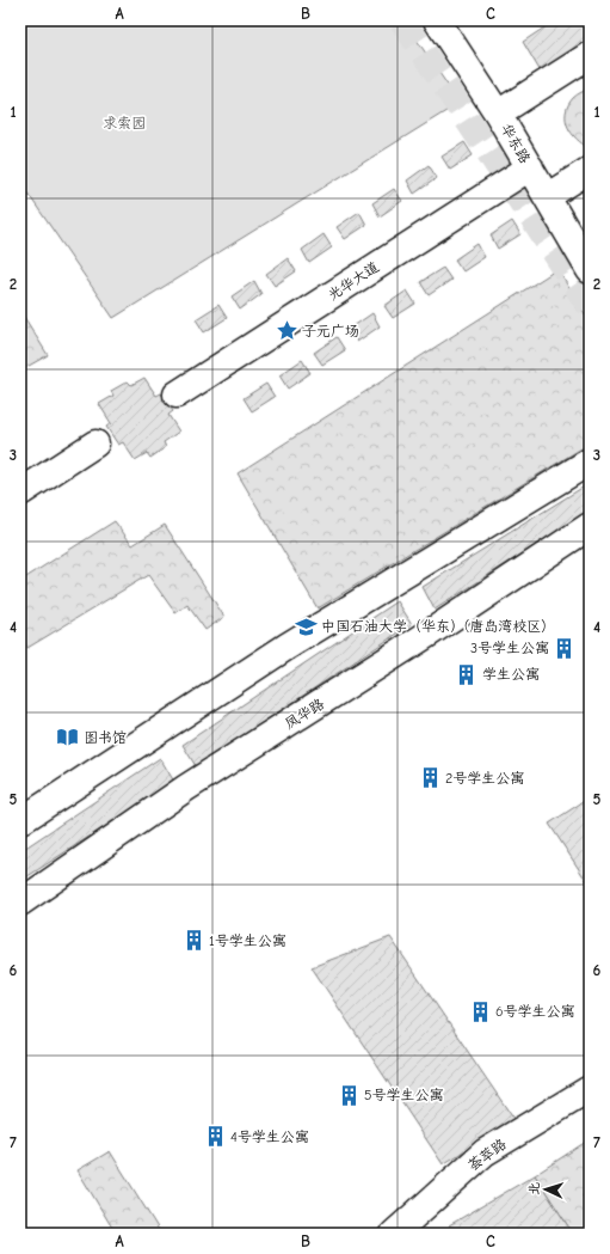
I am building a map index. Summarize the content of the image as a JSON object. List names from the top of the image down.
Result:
{
  "streets": {
    "street": [
      "华东路",
      "光华大道",
      "凤华路",
      "荟萃路"
    ]
  },
  "crossings": [
    ["华东路", "光华大道"]
  ],
  "parks": ["求索园"],
  "places": {
    "place": ["子元广场"],
    "school or university": ["中国石油大学（华东）(唐岛湾校区)"],
    "building": [
      "3号学生公寓",
      "学生公寓",
      "2号学生公寓",
      "1号学生公寓",
      "6号学生公寓",
      "5号学生公寓",
      "4号学生公寓"
    ],
    "library": ["图书馆"]
  },
  "north": "left",
  "grid": {
    "columns": ["A", "B", "C"],
    "rows": [
      "1",
      "2",
      "3",
      "4",
      "5",
      "6",
      "7"
    ]
  }
}
